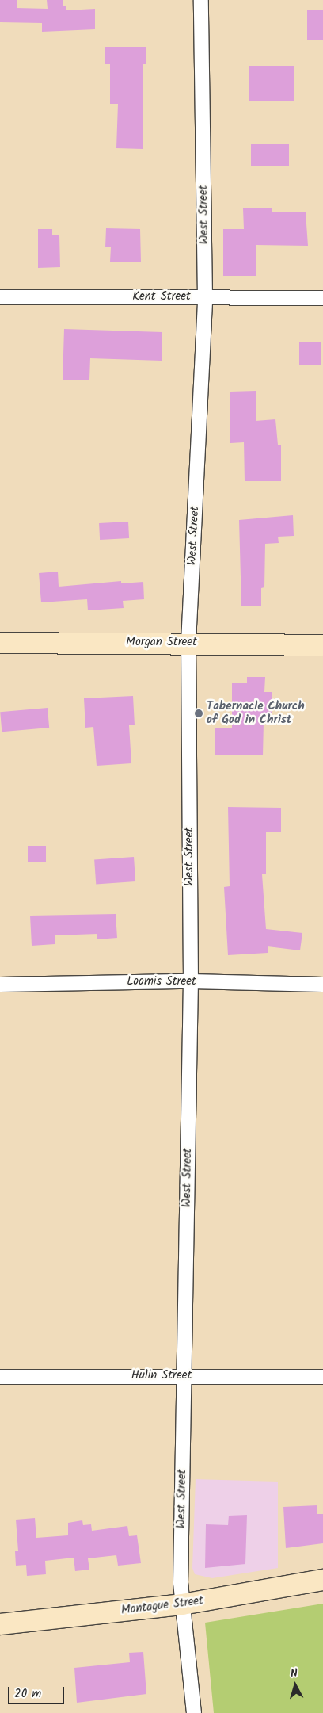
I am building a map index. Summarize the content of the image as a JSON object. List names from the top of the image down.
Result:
{
  "streets": {
    "street": [
      "West Street",
      "Kent Street",
      "Morgan Street",
      "Loomis Street",
      "Hulin Street",
      "Montague Street"
    ]
  },
  "crossings": [
    ["West Street", "Kent Street"],
    ["West Street", "Morgan Street"],
    ["West Street", "Loomis Street"],
    ["West Street", "Hulin Street"],
    ["West Street", "Montague Street"]
  ],
  "places": ["Tabernacle Church of God in Christ"],
  "scale_bar": "20 m",
  "north": "top"
}
